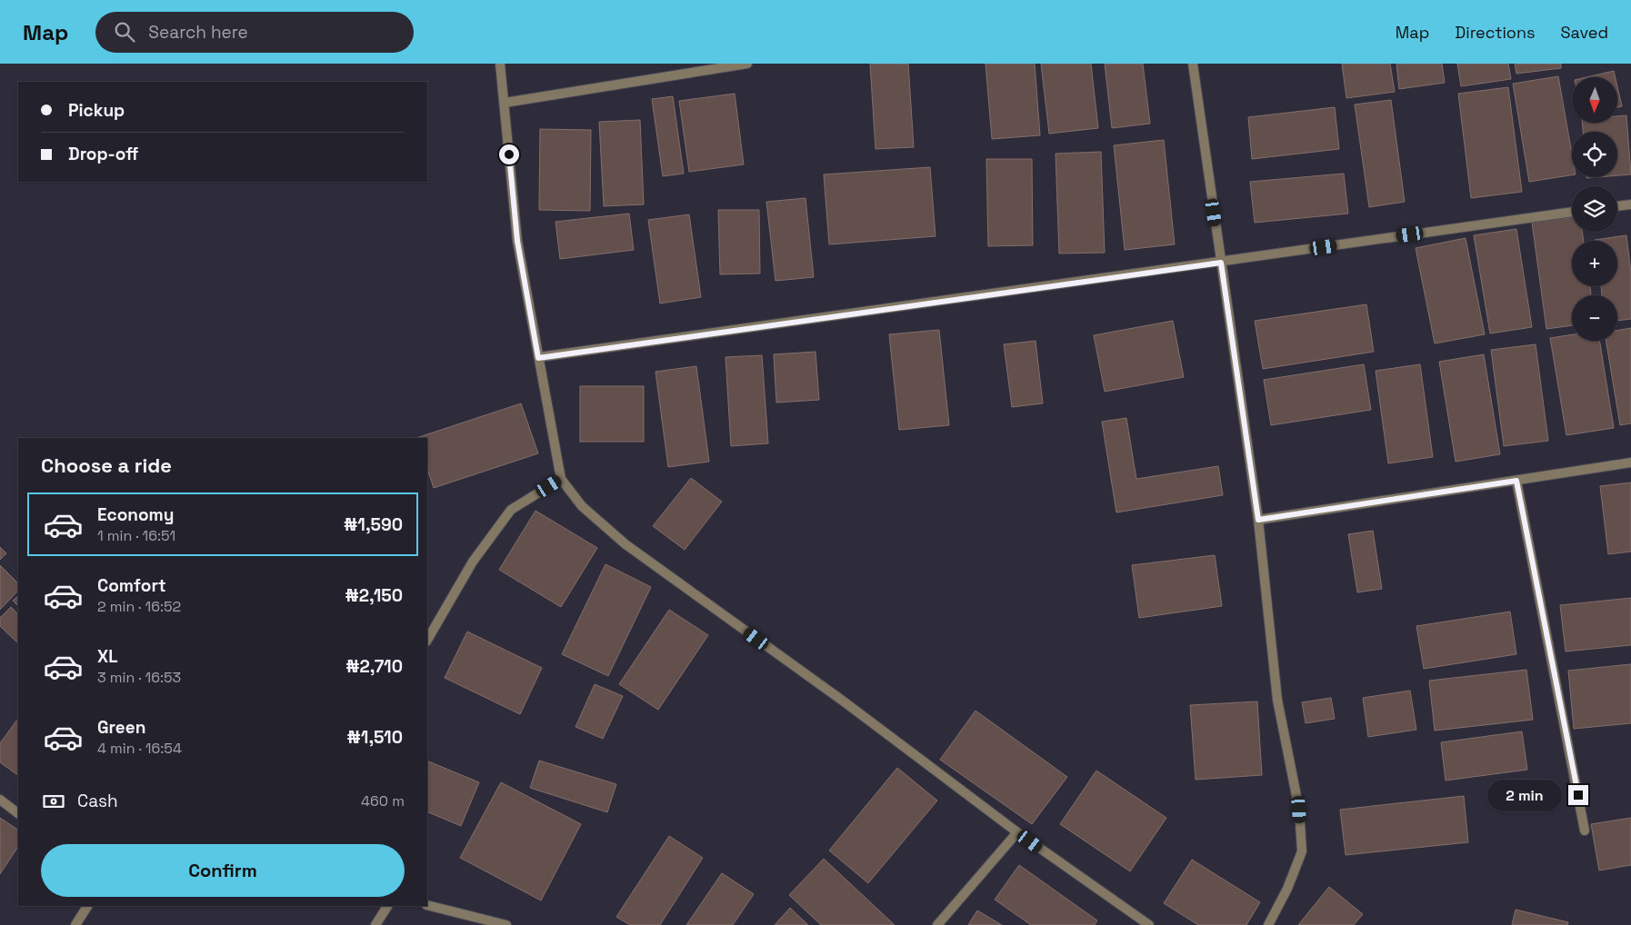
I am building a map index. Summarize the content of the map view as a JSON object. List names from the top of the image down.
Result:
{
  "north": "bottom",
  "page": {
    "header": "Map",
    "search": "Search here",
    "nav": ["Map", "Directions", "Saved"],
    "map_buttons": ["+", "−"],
    "banner": ["Pickup", "Drop-off"],
    "heading": "Choose a ride",
    "list": [
      {
        "name": "Economy",
        "note": "1 min · 16:51",
        "value": "₦1,590"
      },
      {
        "name": "Comfort",
        "note": "2 min · 16:52",
        "value": "₦2,150"
      },
      {
        "name": "XL",
        "note": "3 min · 16:53",
        "value": "₦2,710"
      },
      {
        "name": "Green",
        "note": "4 min · 16:54",
        "value": "₦1,510"
      }
    ],
    "pay": ["Cash", "460 m"],
    "bubble": "2 min",
    "buttons": "Confirm"
  }
}
